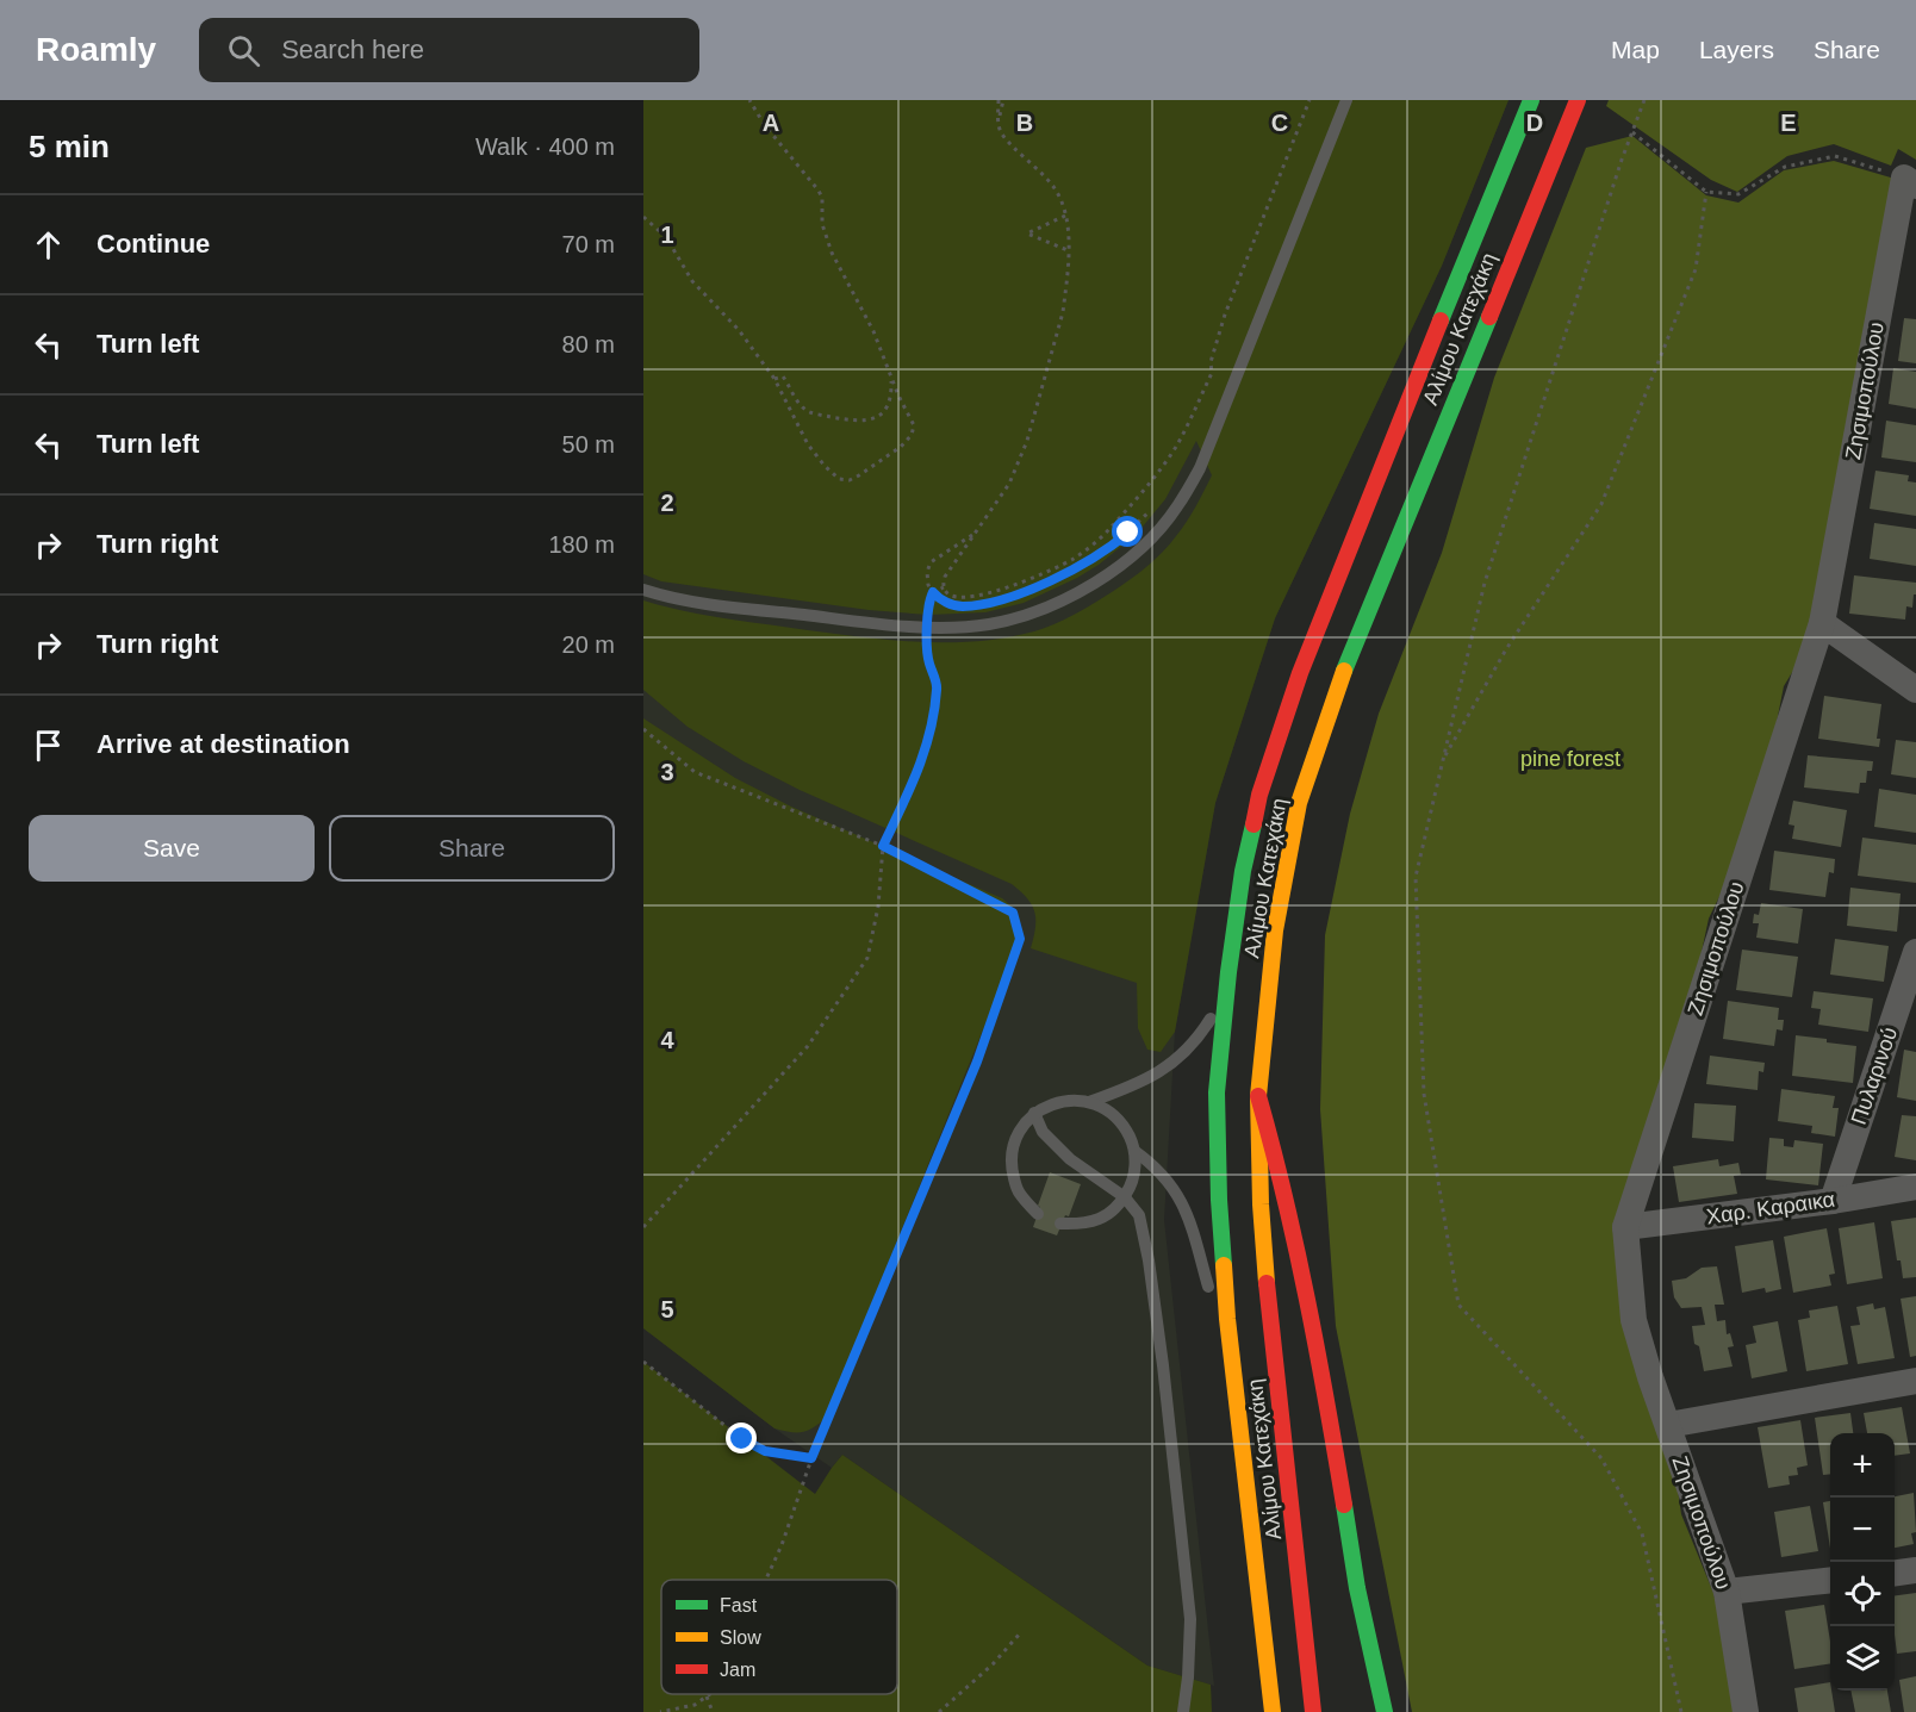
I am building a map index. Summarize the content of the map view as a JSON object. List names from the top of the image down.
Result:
{
  "streets": {
    "main road": ["Αλίμου Κατεχάκη"],
    "street": ["Ζησιμοπούλου", "Πυλαρινού", "Χαρ. Καραικα"]
  },
  "crossings": [
    ["Ζησιμοπούλου", "Χαρ. Καραικα"],
    ["Πυλαρινού", "Χαρ. Καραικα"]
  ],
  "parks": ["pine forest"],
  "legend": ["Fast", "Slow", "Jam"],
  "page": {
    "header": "Roamly",
    "search": "Search here",
    "nav": ["Map", "Layers", "Share"],
    "heading": ["5 min", "Walk · 400 m"],
    "list": [
      ["Continue", "70 m"],
      ["Turn left", "80 m"],
      ["Turn left", "50 m"],
      ["Turn right", "180 m"],
      ["Turn right", "20 m"],
      "Arrive at destination"
    ],
    "buttons": ["Save", "Share"],
    "map_buttons": ["+", "−"]
  },
  "grid": {
    "columns": [
      "A",
      "B",
      "C",
      "D",
      "E"
    ],
    "rows": [
      "1",
      "2",
      "3",
      "4",
      "5"
    ]
  }
}
